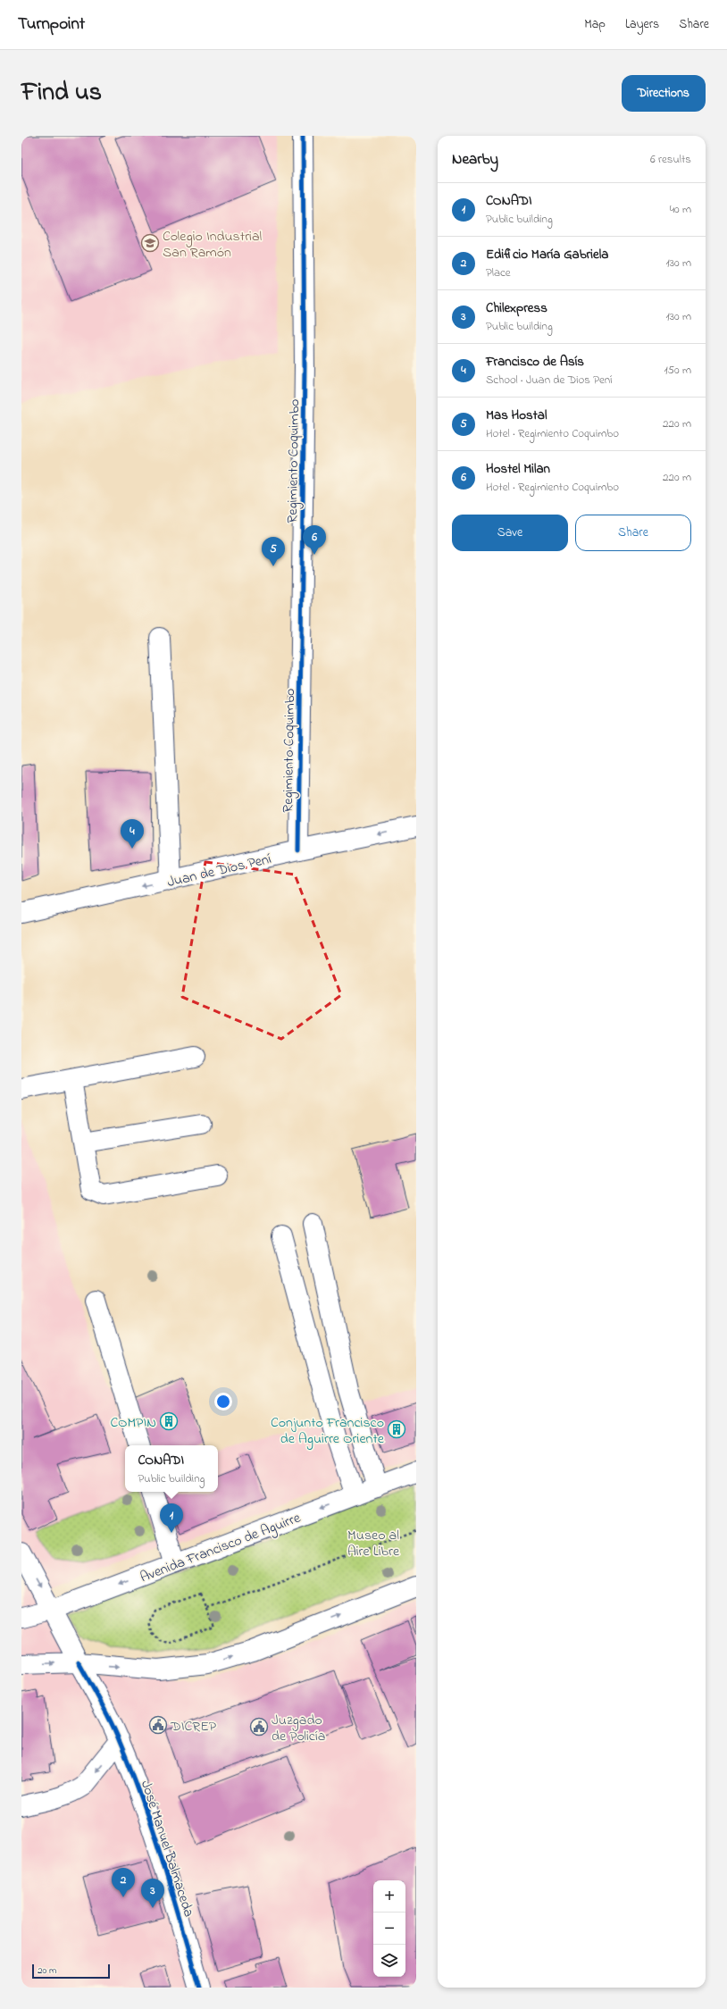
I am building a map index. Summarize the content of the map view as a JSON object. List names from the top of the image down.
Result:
{
  "streets": {
    "main road": [
      "Regimiento Coquimbo",
      "Juan de Dios Pení",
      "Avenida Francisco de Aguirre",
      "José Manuel Balmaceda"
    ]
  },
  "crossings": [
    ["Regimiento Coquimbo", "Juan de Dios Pení"],
    ["Avenida Francisco de Aguirre", "José Manuel Balmaceda"]
  ],
  "parks": ["Museo al Aire Libre"],
  "places": {
    "school or university": ["Colegio Industrial San Ramón"],
    "building": ["COMPIN", "Conjunto Francisco de Aguirre Oriente"],
    "public building": ["DICREP", "Juzgado de Policía"]
  },
  "scale_bar": "20 m",
  "page": {
    "header": "Turnpoint",
    "nav": ["Map", "Layers", "Share"],
    "title": "Find us",
    "buttons": [
      "Directions",
      ["Save", "Share"]
    ],
    "heading": ["Nearby", "6 results"],
    "list": [
      {
        "mark": "1",
        "name": "CONADI",
        "note": "Public building",
        "value": "40 m"
      },
      {
        "mark": "2",
        "name": "Edificio María Gabriela",
        "note": "Place",
        "value": "130 m"
      },
      {
        "mark": "3",
        "name": "Chilexpress",
        "note": "Public building",
        "value": "130 m"
      },
      {
        "mark": "4",
        "name": "Francisco de Asís",
        "note": "School · Juan de Dios Pení",
        "value": "150 m"
      },
      {
        "mark": "5",
        "name": "Mas Hostal",
        "note": "Hotel · Regimiento Coquimbo",
        "value": "220 m"
      },
      {
        "mark": "6",
        "name": "Hostel Milan",
        "note": "Hotel · Regimiento Coquimbo",
        "value": "220 m"
      }
    ],
    "pins": [
      "6",
      "5",
      "4",
      "1",
      "2",
      "3"
    ],
    "popup": ["CONADI", "Public building"],
    "map_buttons": ["+", "−"],
    "scale": "20 m"
  }
}
